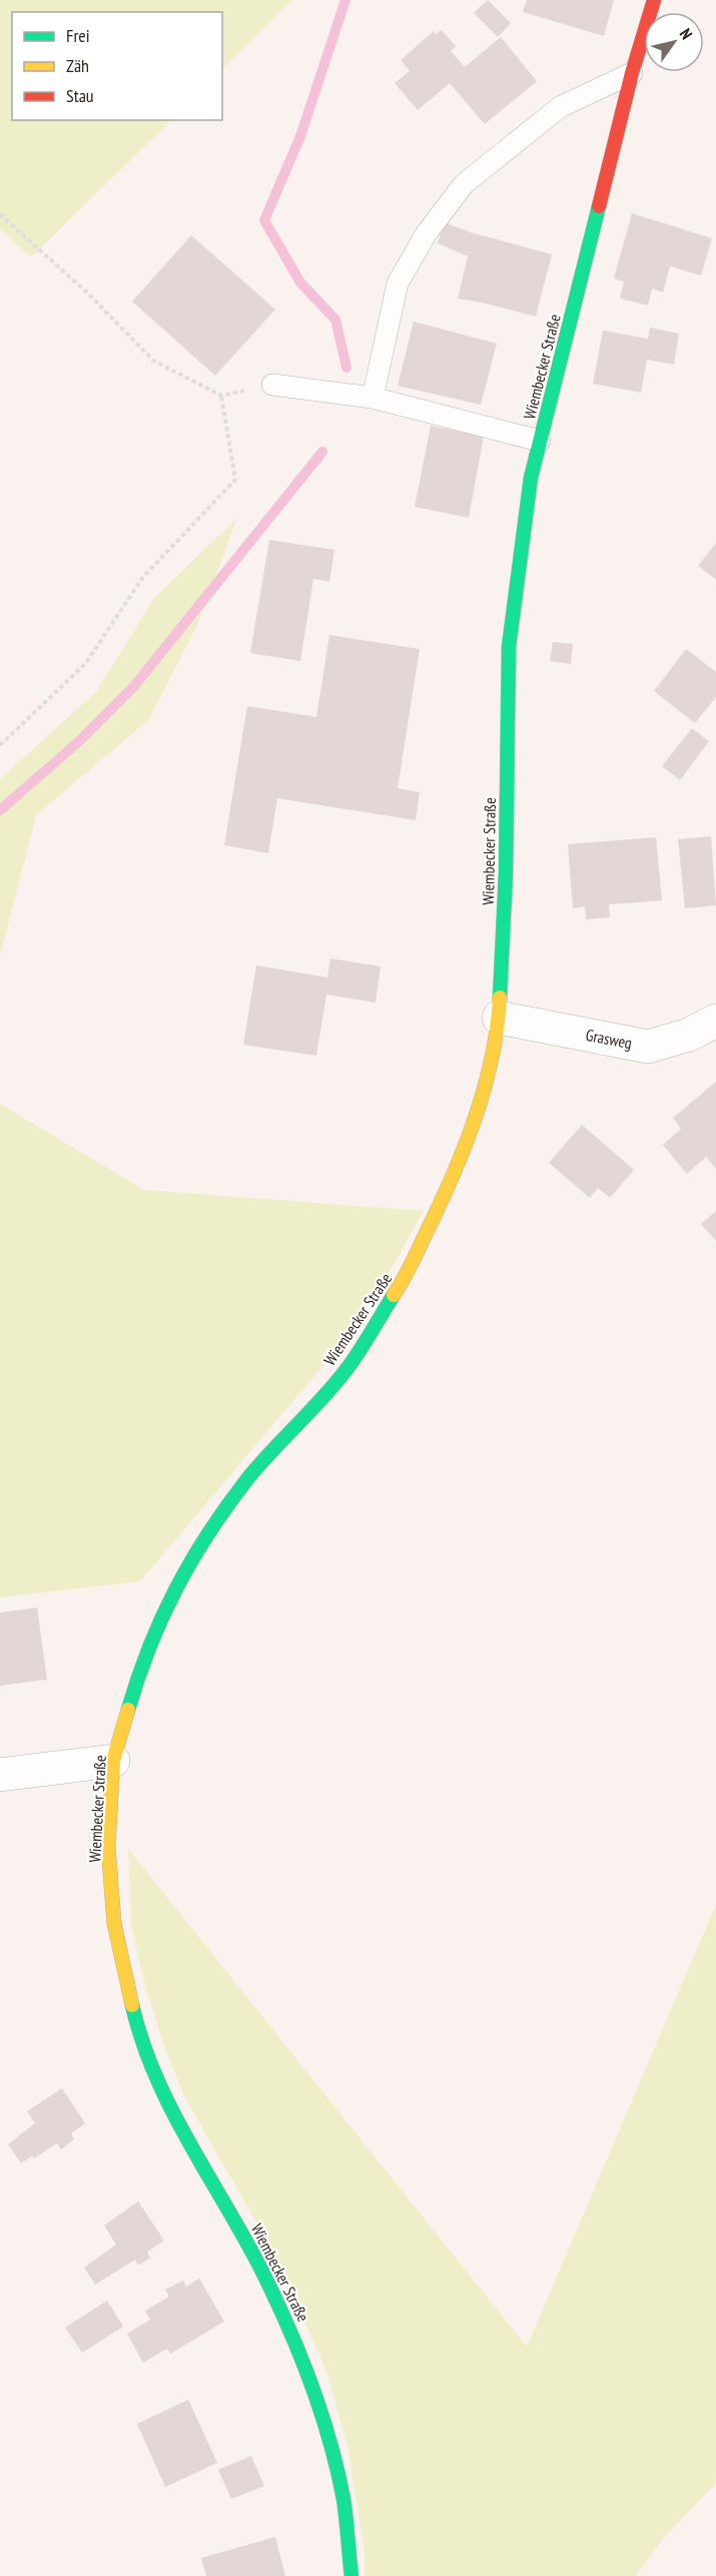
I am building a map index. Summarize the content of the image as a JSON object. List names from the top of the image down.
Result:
{
  "streets": {
    "street": ["Wiembecker Straße", "Grasweg"]
  },
  "crossings": [
    ["Wiembecker Straße", "Grasweg"]
  ],
  "legend": ["Frei", "Zäh", "Stau"],
  "north": "top right"
}
